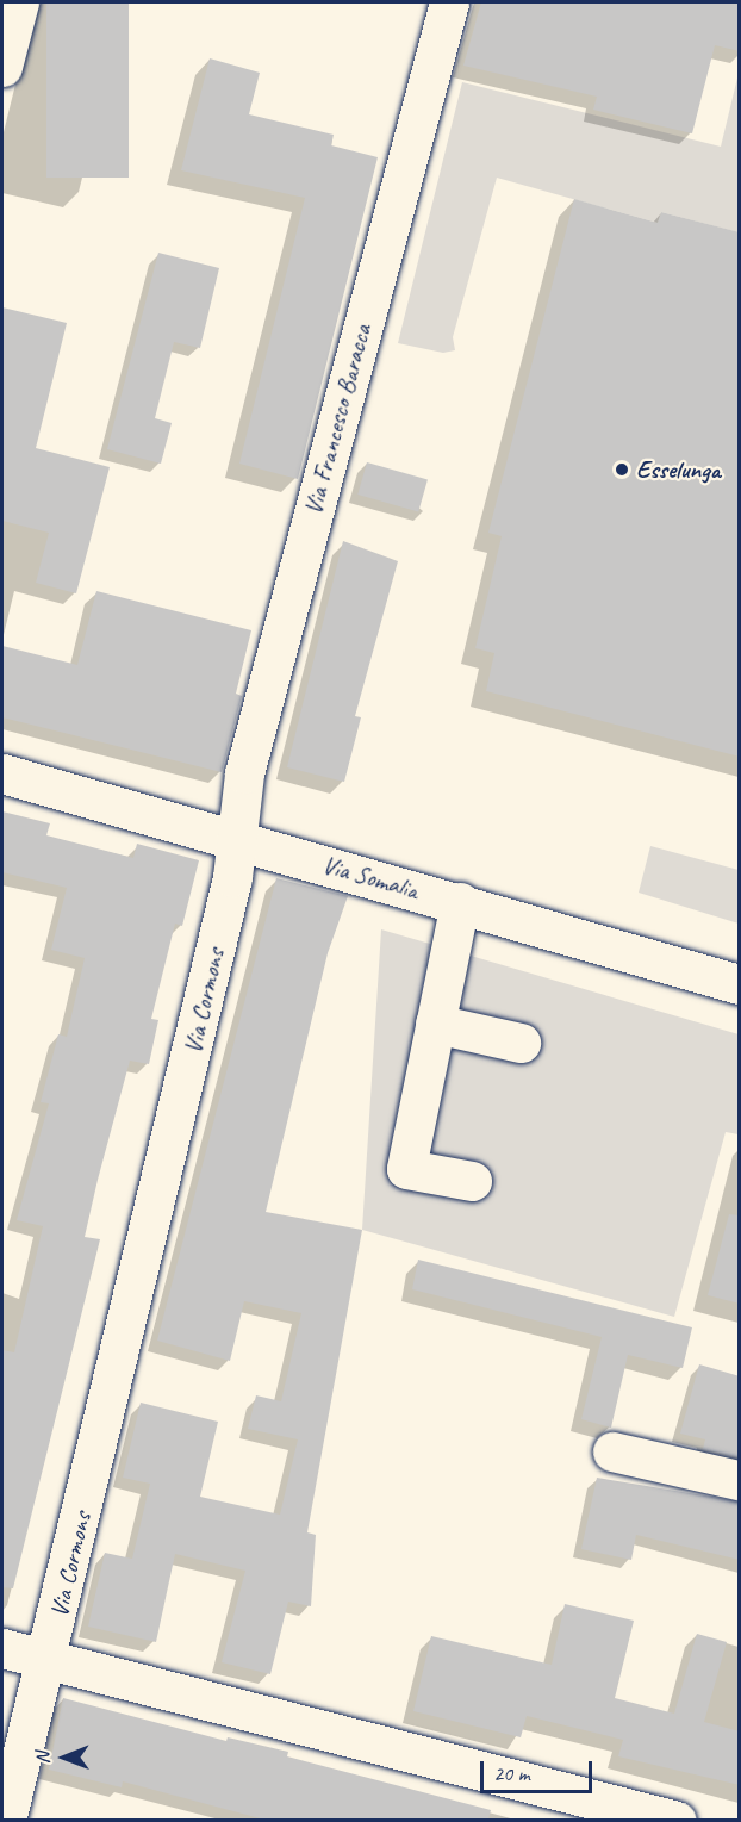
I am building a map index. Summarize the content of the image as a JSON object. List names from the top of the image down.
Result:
{
  "streets": {
    "street": ["Via Francesco Baracca", "Via Somalia", "Via Cormons"]
  },
  "crossings": [
    ["Via Francesco Baracca", "Via Somalia"],
    ["Via Francesco Baracca", "Via Cormons"],
    ["Via Somalia", "Via Cormons"]
  ],
  "places": ["Esselunga"],
  "scale_bar": "20 m",
  "north": "left"
}
